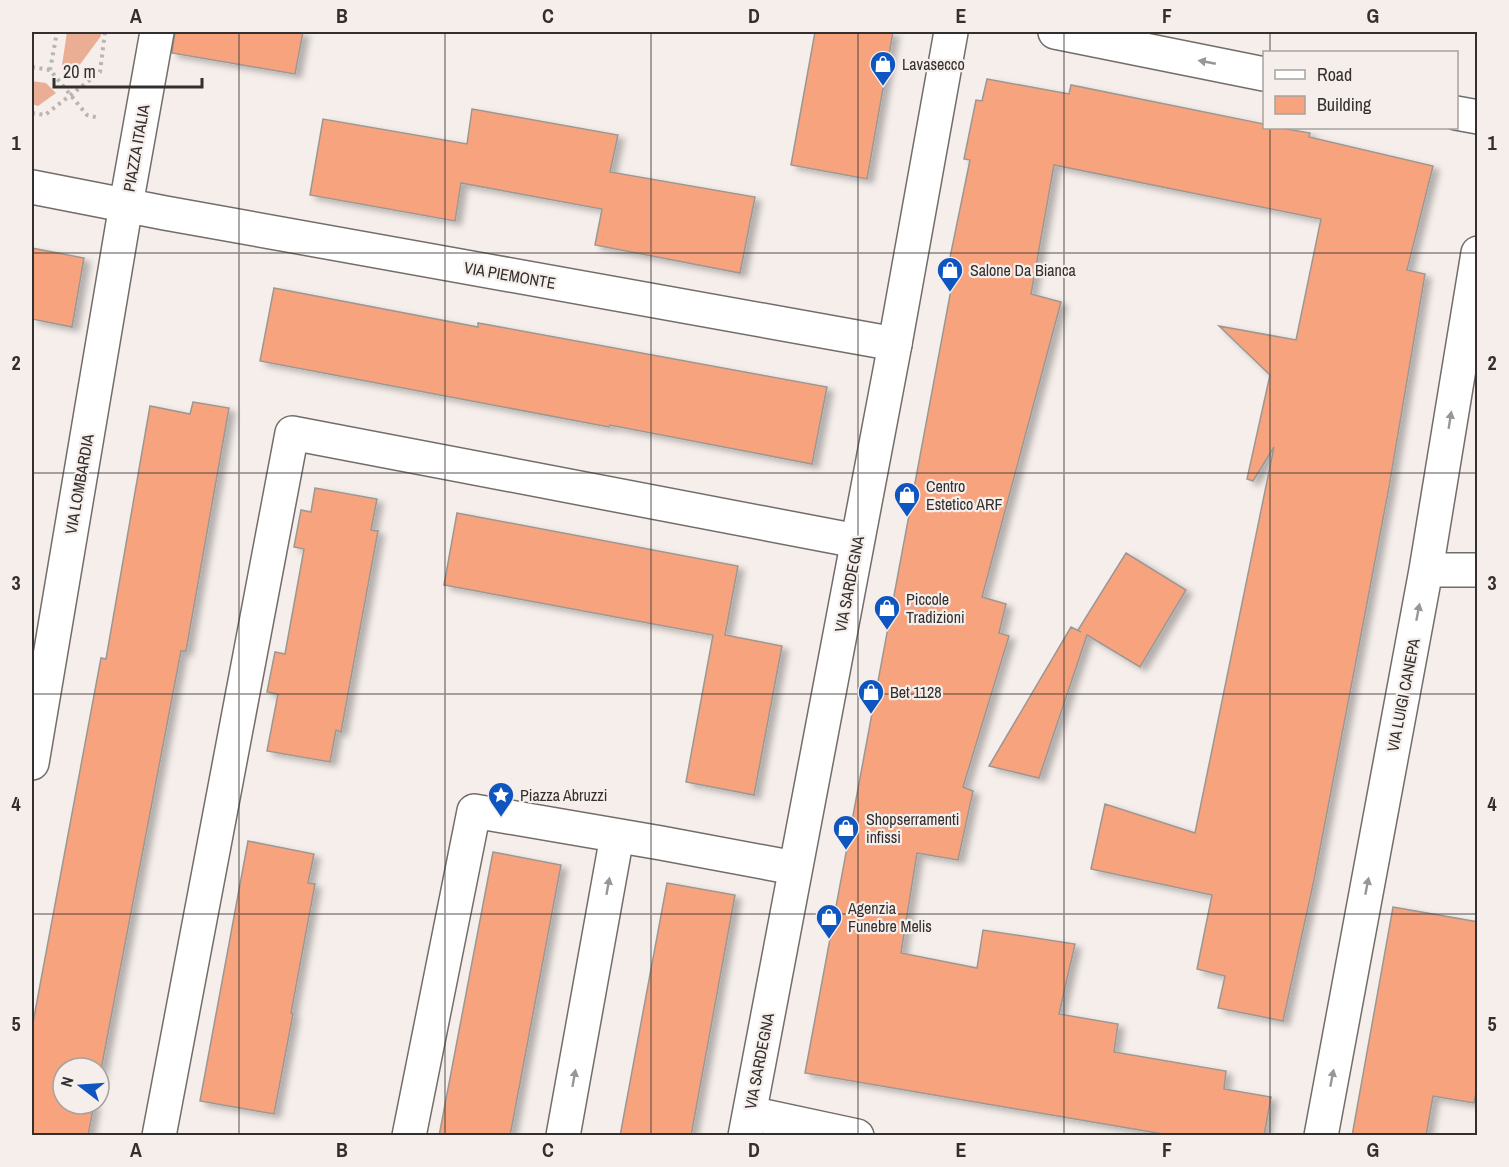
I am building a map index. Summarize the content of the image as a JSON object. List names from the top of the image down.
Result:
{
  "streets": {
    "street": [
      "PIAZZA ITALIA",
      "VIA PIEMONTE",
      "VIA LOMBARDIA",
      "VIA SARDEGNA",
      "VIA LUIGI CANEPA"
    ]
  },
  "crossings": [
    ["PIAZZA ITALIA", "VIA PIEMONTE"],
    ["PIAZZA ITALIA", "VIA LOMBARDIA"],
    ["VIA PIEMONTE", "VIA LOMBARDIA"],
    ["VIA PIEMONTE", "VIA SARDEGNA"]
  ],
  "one_way": ["VIA LUIGI CANEPA"],
  "places": {
    "shop": [
      "Lavasecco",
      "Salone Da Bianca",
      "Centro Estetico ARF",
      "Piccole Tradizioni",
      "Bet 1128",
      "Shopserramenti infissi",
      "Agenzia Funebre Melis"
    ],
    "place": ["Piazza Abruzzi"]
  },
  "legend": ["Road", "Building"],
  "scale_bar": "20 m",
  "north": "left",
  "grid": {
    "columns": [
      "A",
      "B",
      "C",
      "D",
      "E",
      "F",
      "G"
    ],
    "rows": [
      "1",
      "2",
      "3",
      "4",
      "5"
    ]
  }
}
